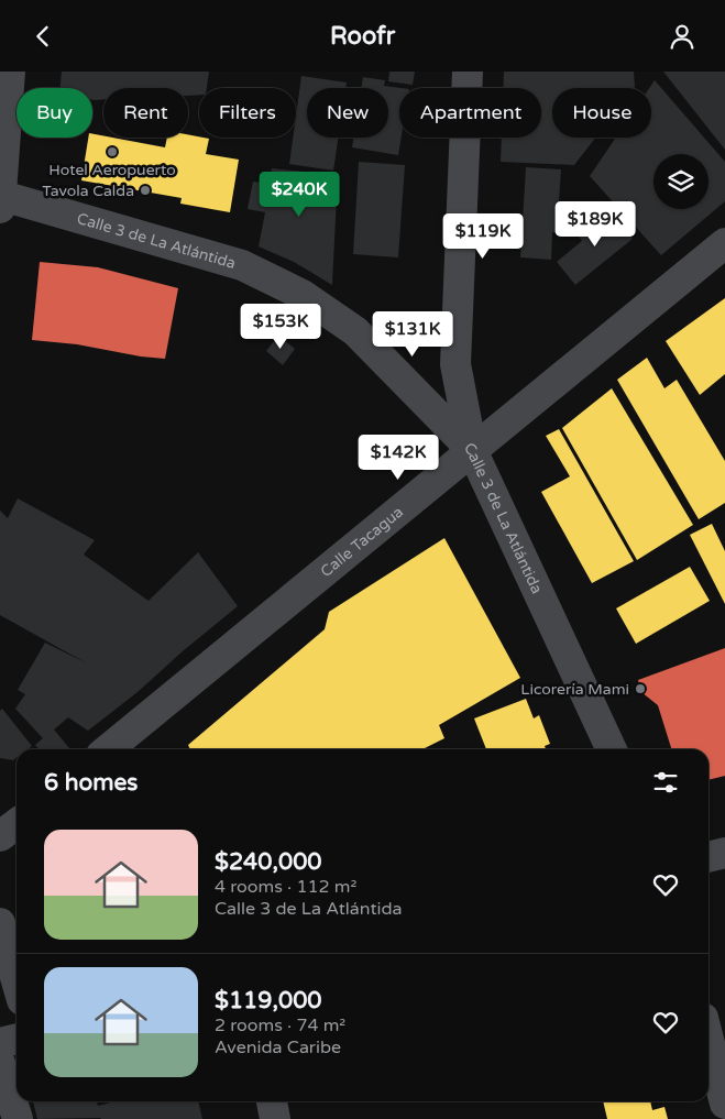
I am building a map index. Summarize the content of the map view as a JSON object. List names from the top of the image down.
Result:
{
  "streets": {
    "street": ["Calle 3 de La Atlántida", "Calle Tacagua"]
  },
  "crossings": [
    ["Calle 3 de La Atlántida", "Calle Tacagua"]
  ],
  "places": ["Hotel Aeropuerto", "Tavola Calda", "Licorería Mami"],
  "page": {
    "header": "Roofr",
    "chip": [
      "Buy",
      "Rent",
      "Filters",
      "New",
      "Apartment",
      "House"
    ],
    "price": [
      "$240K",
      "$189K",
      "$119K",
      "$153K",
      "$131K",
      "$142K"
    ],
    "heading": "6 homes",
    "list": [
      {
        "name": "$240,000",
        "note": "4 rooms · 112 m² · Calle 3 de La Atlántida"
      },
      {
        "name": "$119,000",
        "note": "2 rooms · 74 m² · Avenida Caribe"
      }
    ]
  }
}
